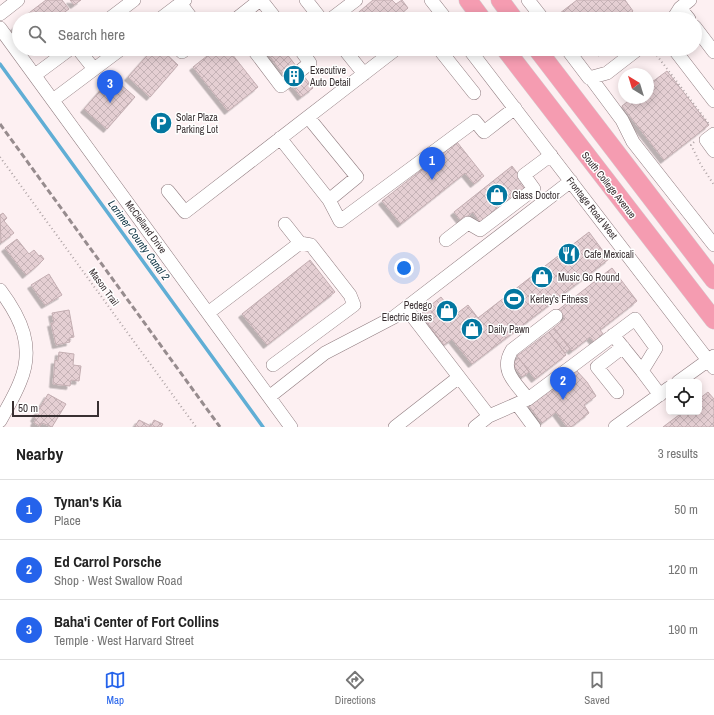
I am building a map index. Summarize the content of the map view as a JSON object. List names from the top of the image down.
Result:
{
  "streets": {
    "highway": ["South College Avenue"],
    "street": ["Frontage Road West", "McClelland Drive"],
    "path": ["Mason Trail"]
  },
  "water": ["Larimer County Canal 2"],
  "places": {
    "building": ["Executive Auto Detail"],
    "parking": ["Solar Plaza Parking Lot"],
    "shop": [
      "Glass Doctor",
      "Music Go Round",
      "Pedego Electric Bikes",
      "Daily Pawn"
    ],
    "restaurant": ["Cafe Mexicali"],
    "sports": ["Kerley's Fitness"]
  },
  "scale_bar": "50 m",
  "north": "top left",
  "page": {
    "search": "Search here",
    "pins": ["3", "1", "2"],
    "scale": "50 m",
    "heading": ["Nearby", "3 results"],
    "list": [
      {
        "mark": "1",
        "name": "Tynan's Kia",
        "note": "Place",
        "value": "50 m"
      },
      {
        "mark": "2",
        "name": "Ed Carrol Porsche",
        "note": "Shop · West Swallow Road",
        "value": "120 m"
      },
      {
        "mark": "3",
        "name": "Baha'i Center of Fort Collins",
        "note": "Temple · West Harvard Street",
        "value": "190 m"
      }
    ],
    "nav": ["Map", "Directions", "Saved"]
  }
}
